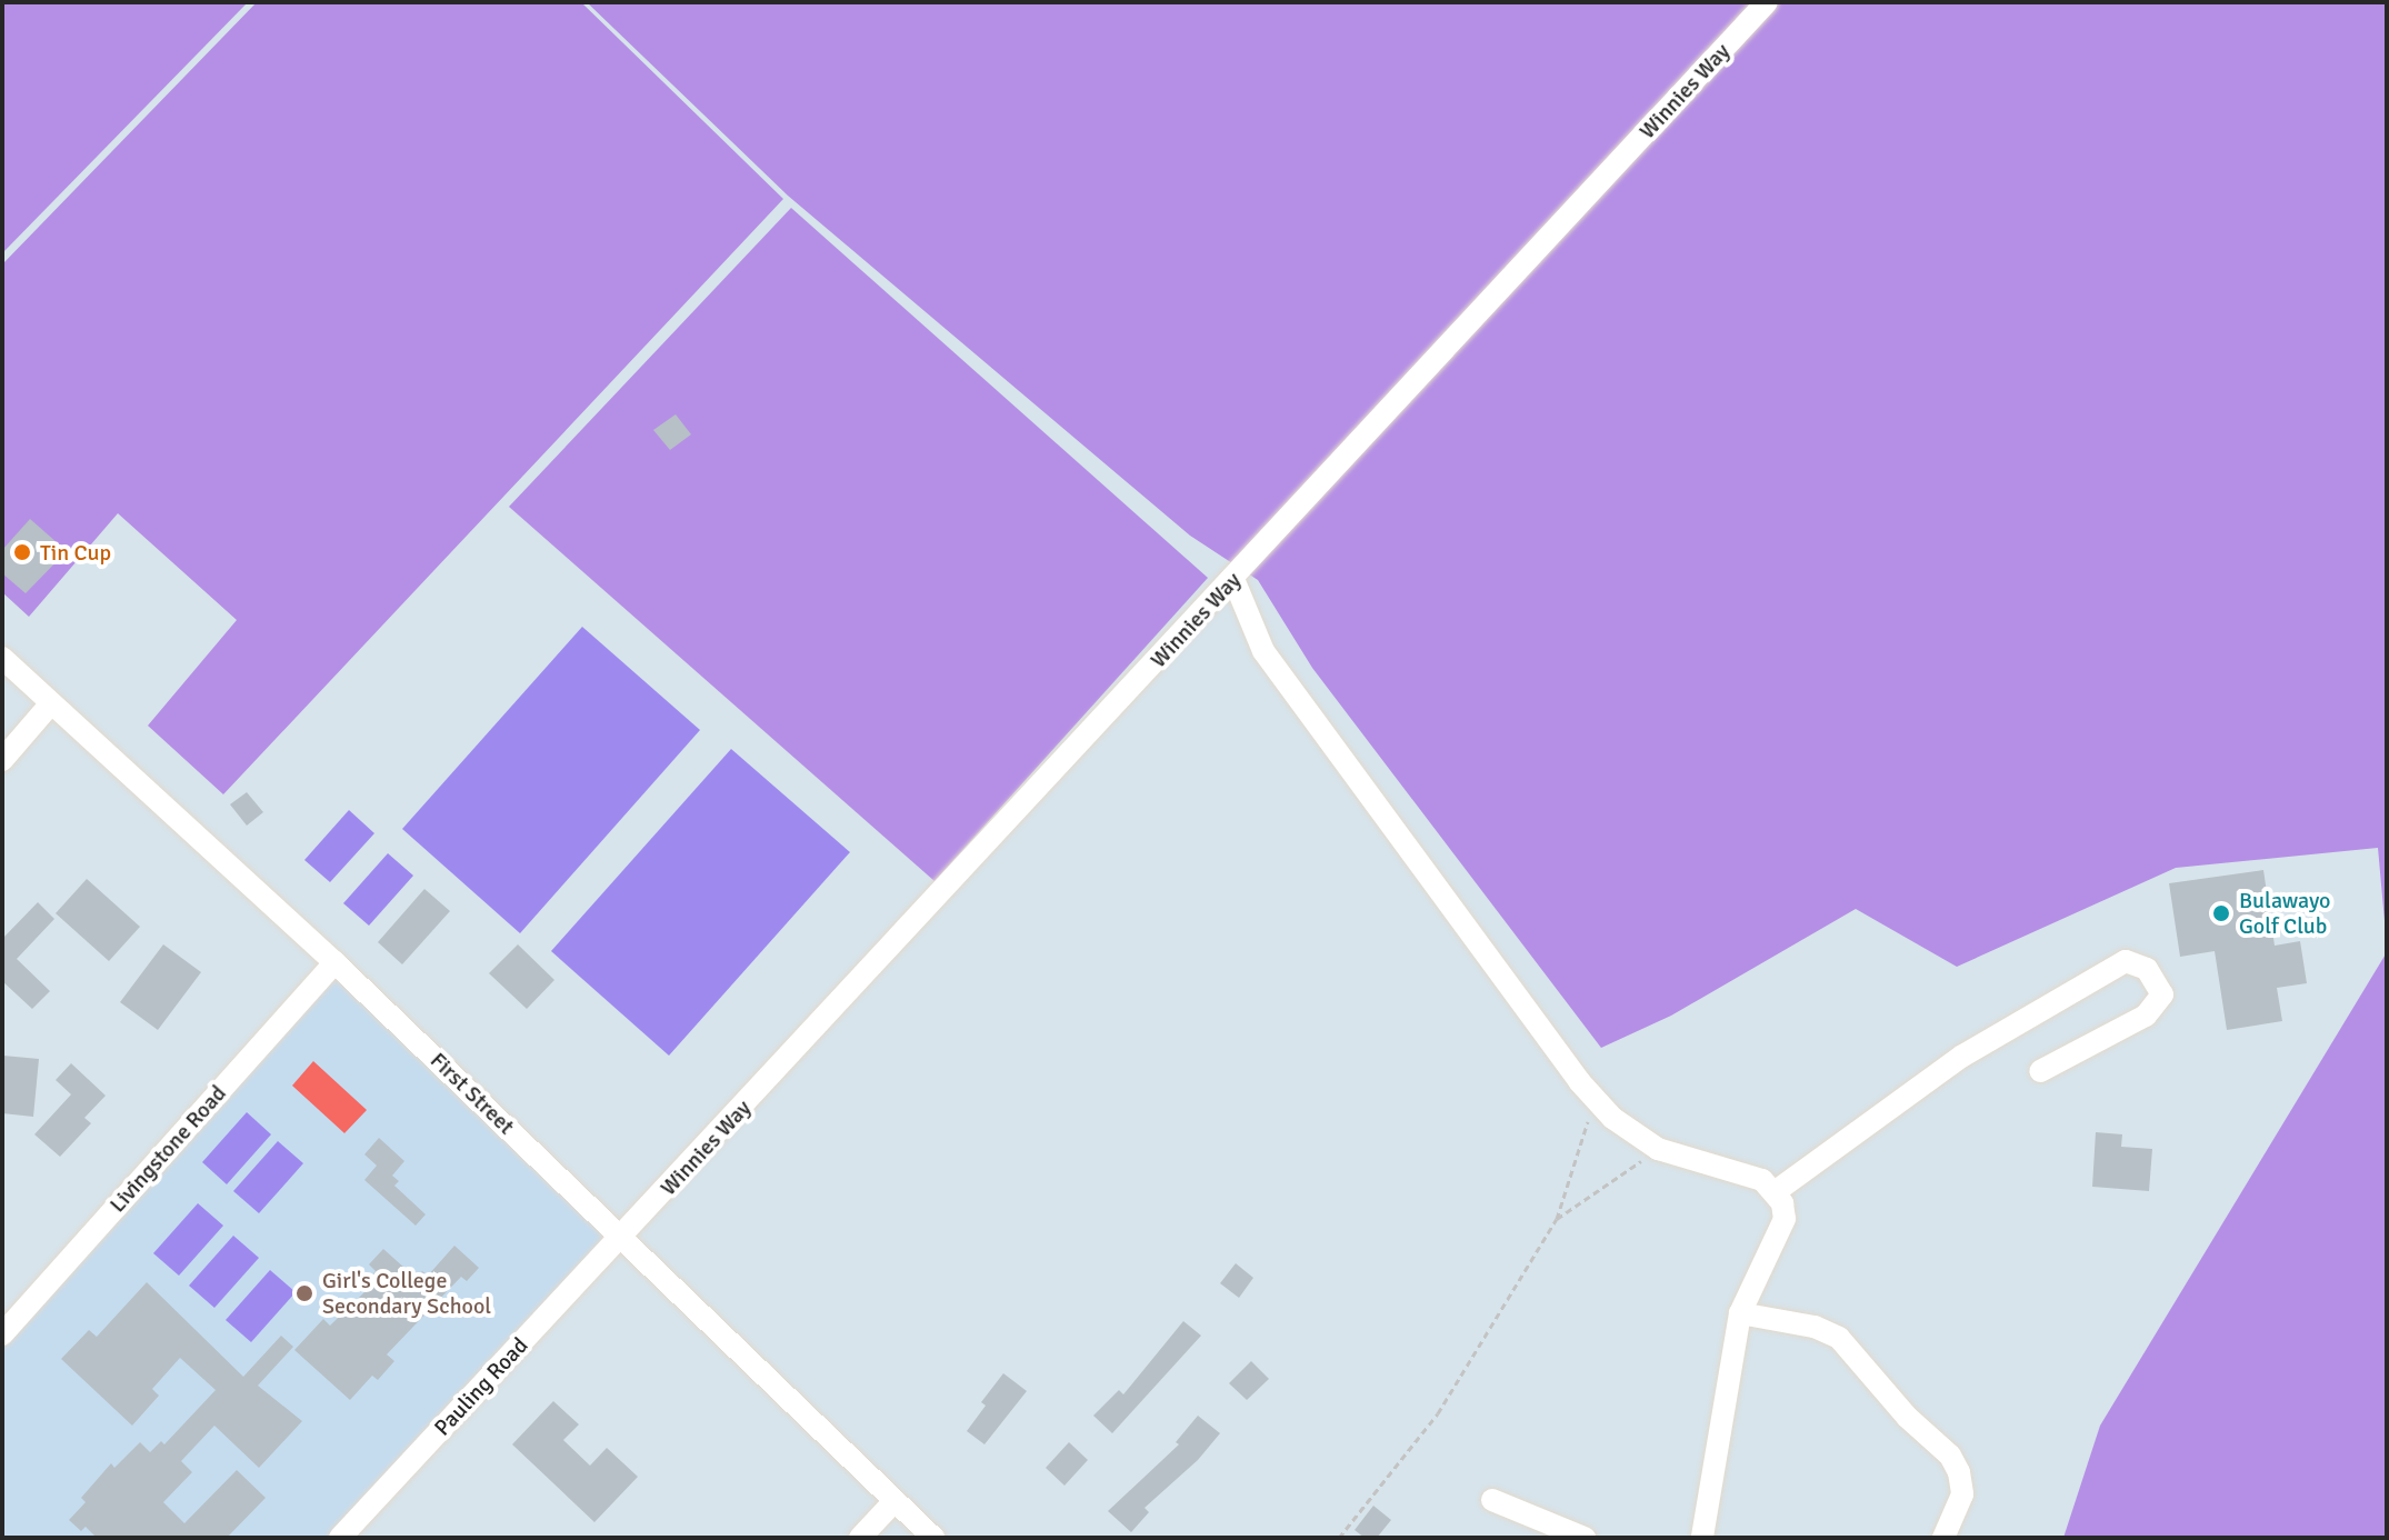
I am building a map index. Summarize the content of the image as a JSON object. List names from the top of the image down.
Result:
{
  "streets": {
    "street": [
      "Winnies Way",
      "First Street",
      "Livingstone Road",
      "Pauling Road"
    ]
  },
  "crossings": [
    ["Winnies Way", "First Street"],
    ["Winnies Way", "Pauling Road"],
    ["First Street", "Livingstone Road"],
    ["First Street", "Pauling Road"]
  ],
  "places": ["Tin Cup", "Bulawayo Golf Club", "Girl's College Secondary School"]
}
